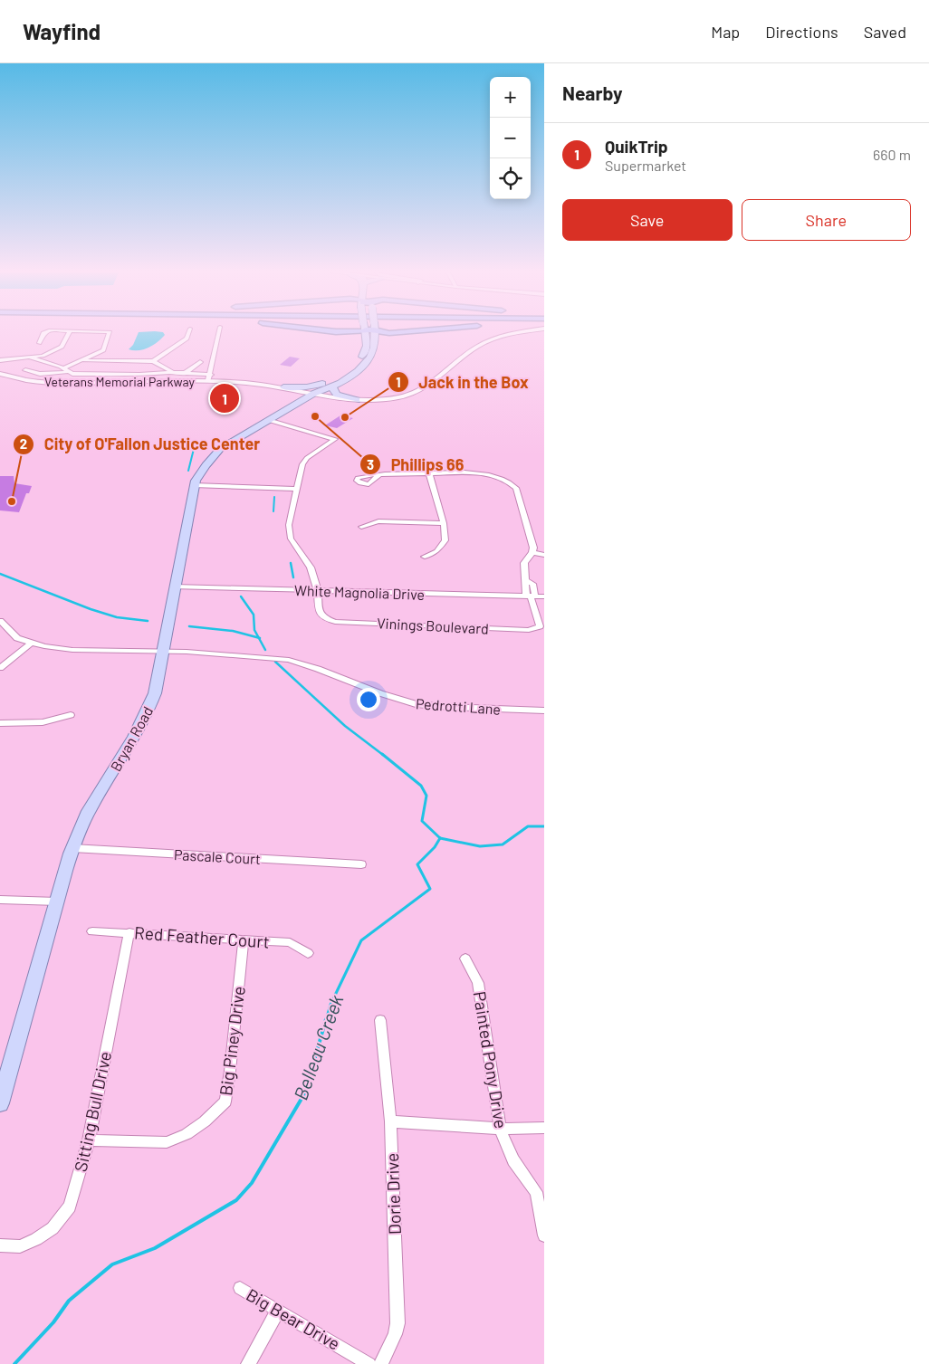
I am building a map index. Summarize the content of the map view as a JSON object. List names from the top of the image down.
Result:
{
  "streets": {
    "main road": ["Bryan Road"],
    "street": [
      "Veterans Memorial Parkway",
      "White Magnolia Drive",
      "Vinings Boulevard",
      "Pedrotti Lane",
      "Pascale Court",
      "Red Feather Court",
      "Big Piney Drive",
      "Painted Pony Drive",
      "Sitting Bull Drive",
      "Dorie Drive",
      "Big Bear Drive"
    ]
  },
  "crossings": [
    ["Veterans Memorial Parkway", "Bryan Road"],
    ["White Magnolia Drive", "Vinings Boulevard"],
    ["White Magnolia Drive", "Bryan Road"],
    ["Pedrotti Lane", "Bryan Road"],
    ["Bryan Road", "Pascale Court"],
    ["Red Feather Court", "Big Piney Drive"],
    ["Red Feather Court", "Sitting Bull Drive"],
    ["Big Piney Drive", "Sitting Bull Drive"]
  ],
  "water": ["Belleau Creek"],
  "places": ["Phillips 66", "Jack in the Box", "City of O'Fallon Justice Center"],
  "page": {
    "header": "Wayfind",
    "nav": ["Map", "Directions", "Saved"],
    "heading": "Nearby",
    "map_buttons": ["+", "−"],
    "list": [
      {
        "mark": "1",
        "name": "QuikTrip",
        "note": "Supermarket",
        "value": "660 m"
      }
    ],
    "buttons": ["Save", "Share"],
    "pins": "1"
  }
}
